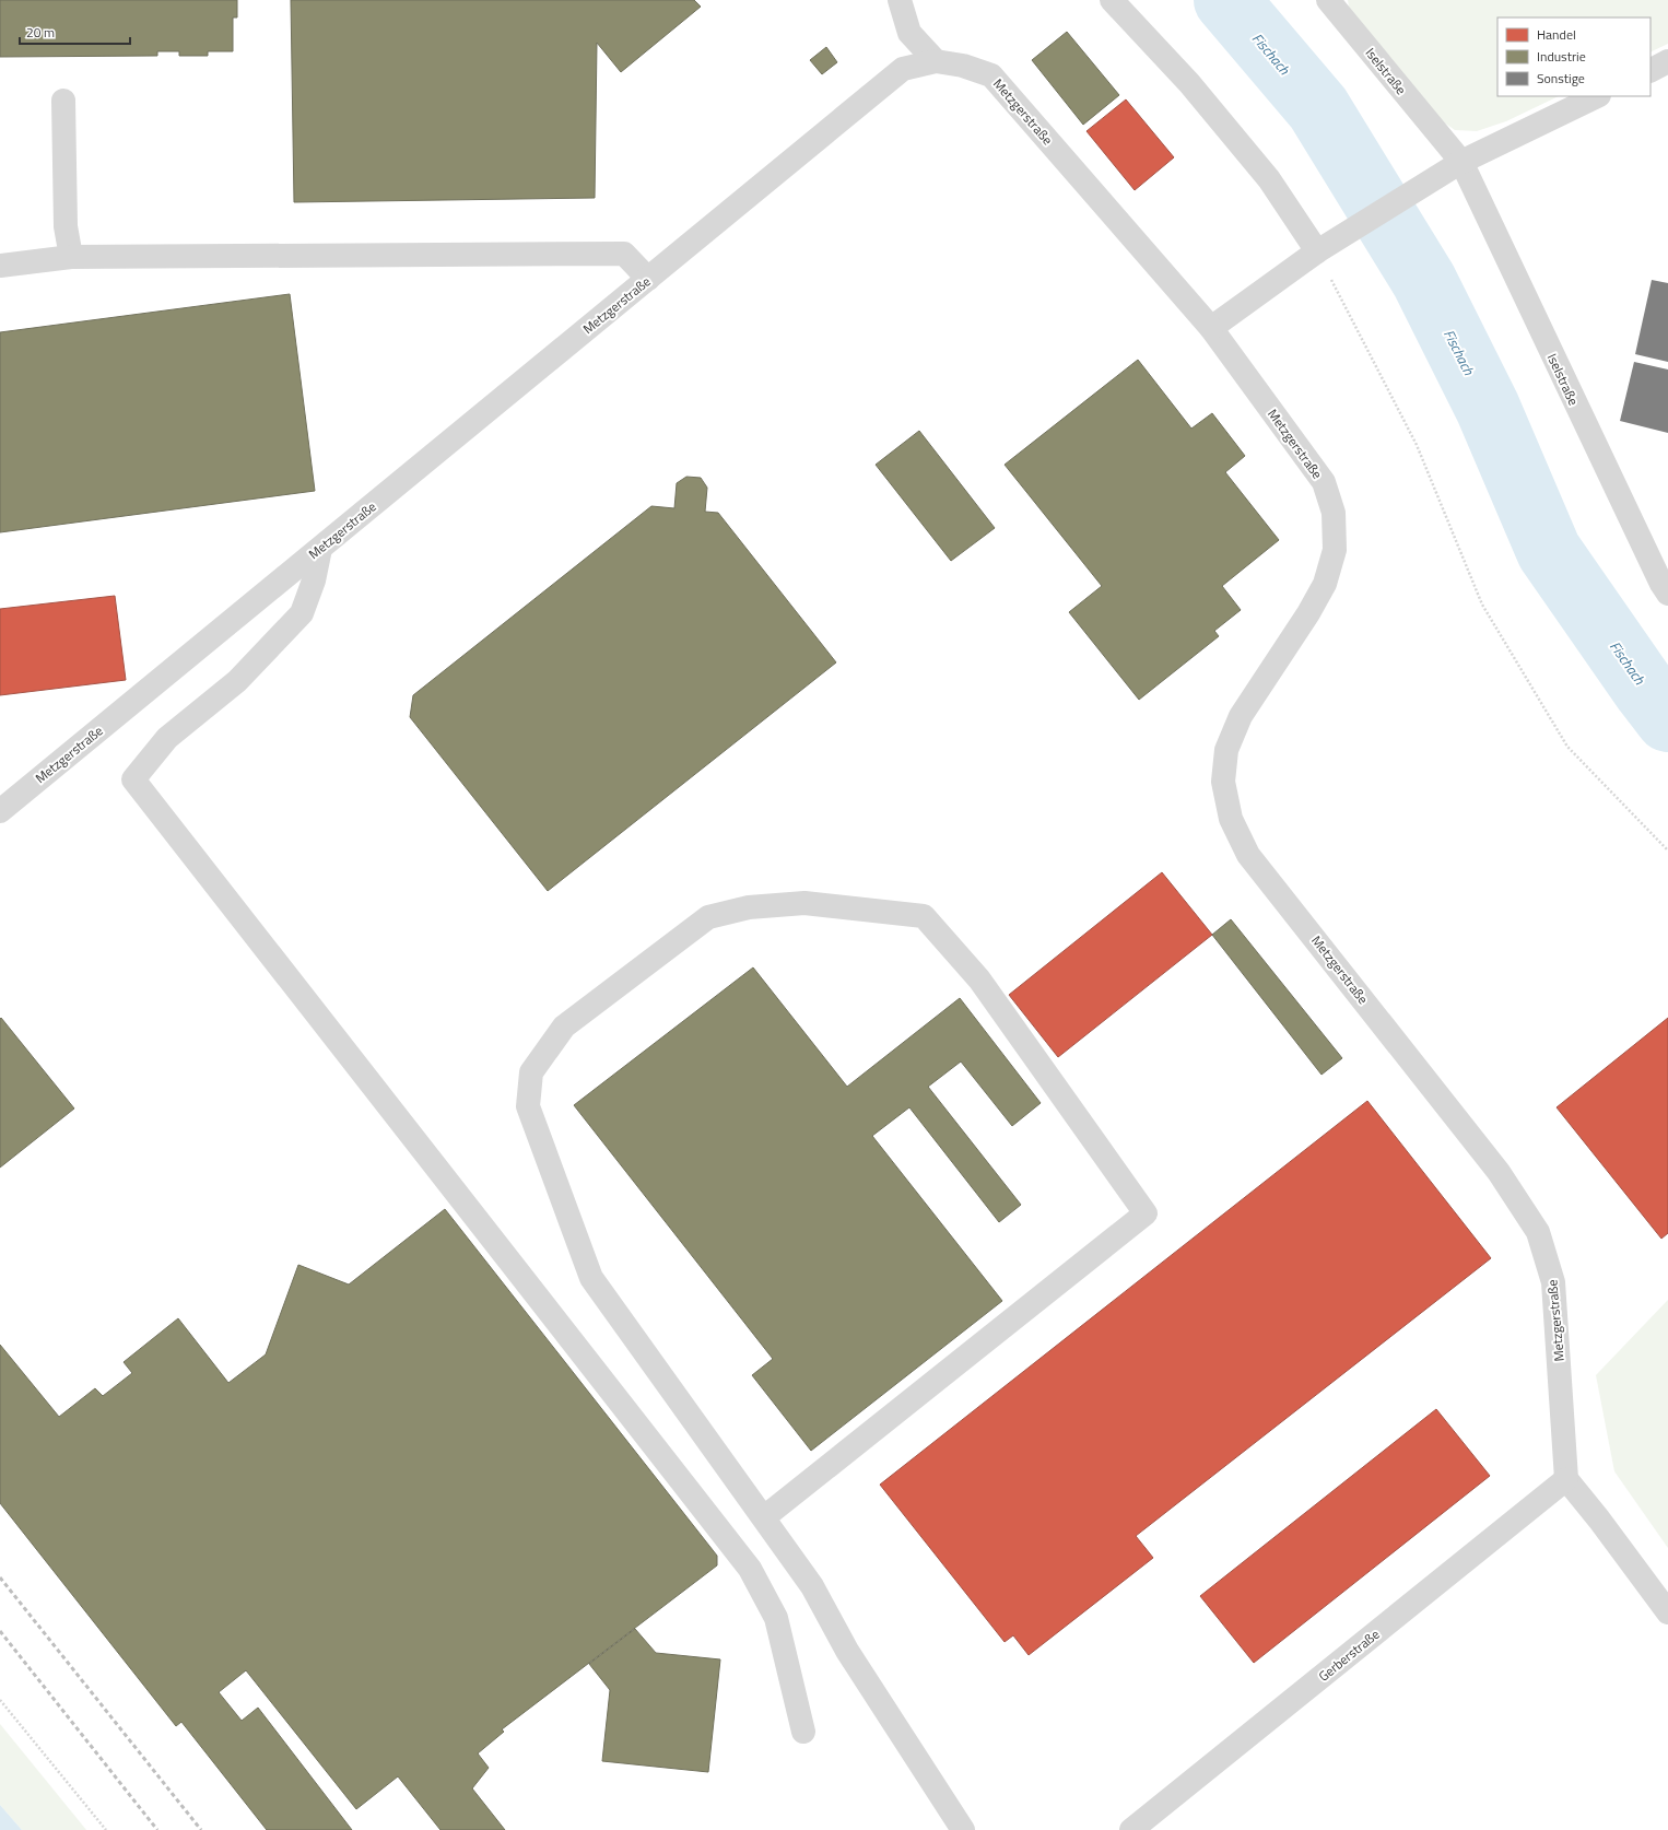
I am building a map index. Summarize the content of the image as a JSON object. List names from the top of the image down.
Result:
{
  "streets": {
    "street": ["Iselstraße", "Metzgerstraße", "Gerberstraße"]
  },
  "crossings": [
    ["Metzgerstraße", "Gerberstraße"]
  ],
  "water": ["Fischach"],
  "legend": ["Handel", "Industrie", "Sonstige"],
  "scale_bar": "20 m"
}
